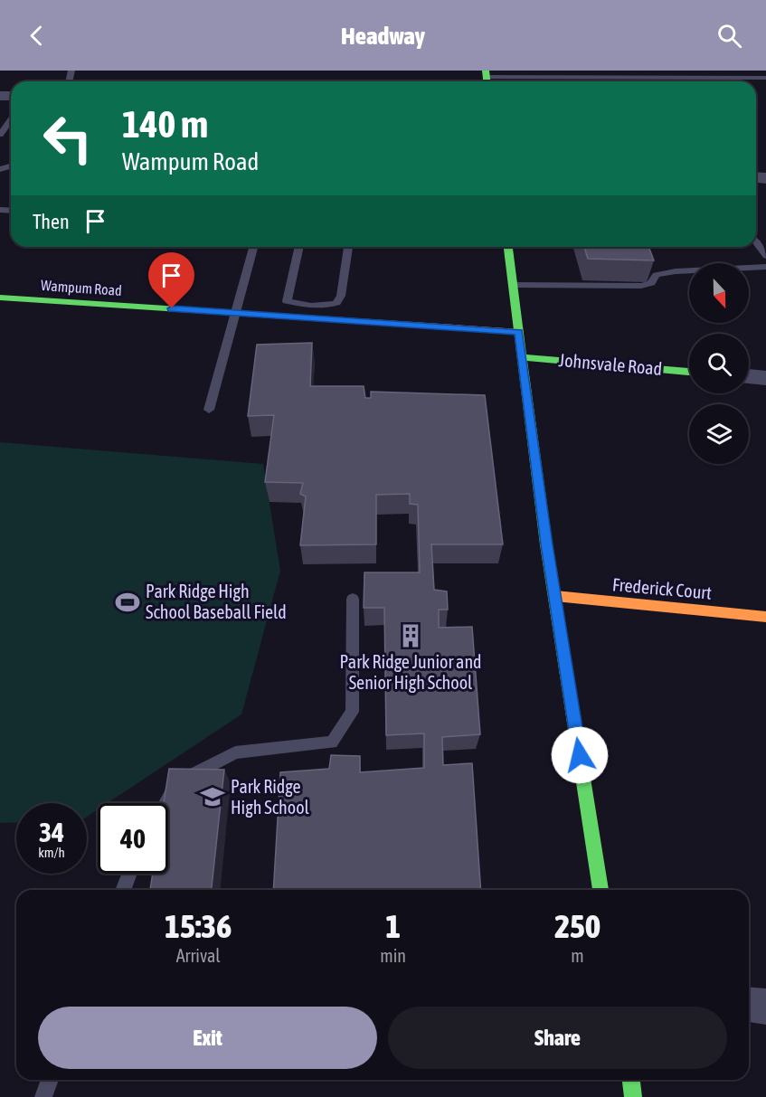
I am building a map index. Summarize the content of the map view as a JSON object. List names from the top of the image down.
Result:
{
  "streets": {
    "street": ["Wampum Road", "Johnsvale Road", "Frederick Court"]
  },
  "places": {
    "sports": ["Park Ridge High School Baseball Field"],
    "building": ["Park Ridge Junior and Senior High School"],
    "school or university": ["Park Ridge High School"]
  },
  "north": "bottom",
  "page": {
    "header": "Headway",
    "turn": ["140 m", "Wampum Road"],
    "then": "Then",
    "speed": "34 km/h",
    "limit": "40",
    "eta": [
      "15:36",
      "Arrival",
      "1",
      "min",
      "250",
      "m"
    ],
    "buttons": ["Exit", "Share"]
  }
}
